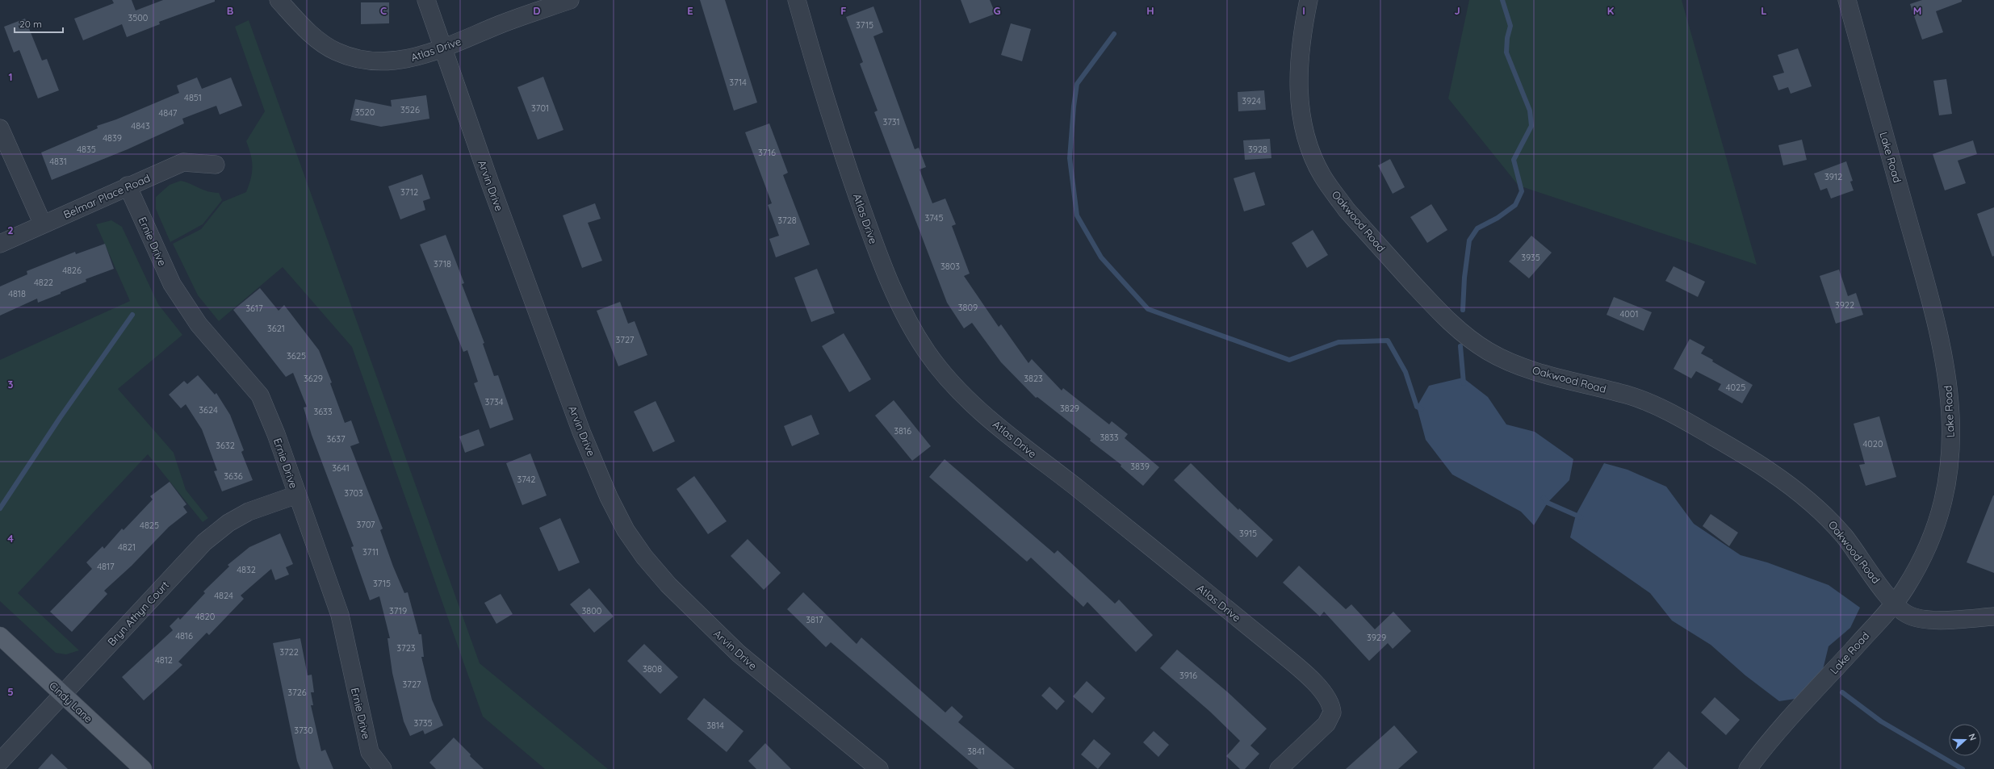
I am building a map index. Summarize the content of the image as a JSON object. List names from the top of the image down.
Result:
{
  "streets": {
    "main road": ["Cindy Lane"],
    "street": [
      "Atlas Drive",
      "Lake Road",
      "Arvin Drive",
      "Belmar Place Road",
      "Oakwood Road",
      "Ernie Drive",
      "Bryn Athyn Court"
    ]
  },
  "crossings": [
    ["Atlas Drive", "Arvin Drive"],
    ["Lake Road", "Oakwood Road"],
    ["Belmar Place Road", "Ernie Drive"],
    ["Ernie Drive", "Bryn Athyn Court"],
    ["Bryn Athyn Court", "Cindy Lane"]
  ],
  "house_numbers": [
    "3500",
    "3715",
    "3714",
    "4851",
    "3924",
    "3701",
    "3526",
    "3520",
    "4847",
    "3731",
    "4843",
    "4839",
    "4835",
    "3928",
    "3716",
    "4831",
    "3912",
    "3712",
    "3745",
    "3728",
    "3935",
    "3718",
    "3803",
    "4826",
    "4822",
    "4818",
    "3922",
    "3809",
    "3617",
    "4001",
    "3621",
    "3727",
    "3625",
    "3629",
    "3823",
    "4025",
    "3734",
    "3829",
    "3624",
    "3633",
    "3816",
    "3833",
    "3637",
    "4020",
    "3632",
    "3839",
    "3641",
    "3636",
    "3742",
    "3703",
    "3707",
    "4825",
    "3915",
    "4821",
    "3711",
    "4817",
    "4832",
    "3715",
    "4824",
    "3719",
    "3800",
    "4820",
    "3817",
    "4816",
    "3929",
    "3723",
    "3722",
    "4812",
    "3808",
    "3916",
    "3727",
    "3726",
    "3735",
    "3814",
    "3730",
    "3841"
  ],
  "scale_bar": "20 m",
  "north": "right",
  "grid": {
    "columns": [
      "B",
      "C",
      "D",
      "E",
      "F",
      "G",
      "H",
      "I",
      "J",
      "K",
      "L",
      "M"
    ],
    "rows": [
      "1",
      "2",
      "3",
      "4",
      "5"
    ]
  }
}
